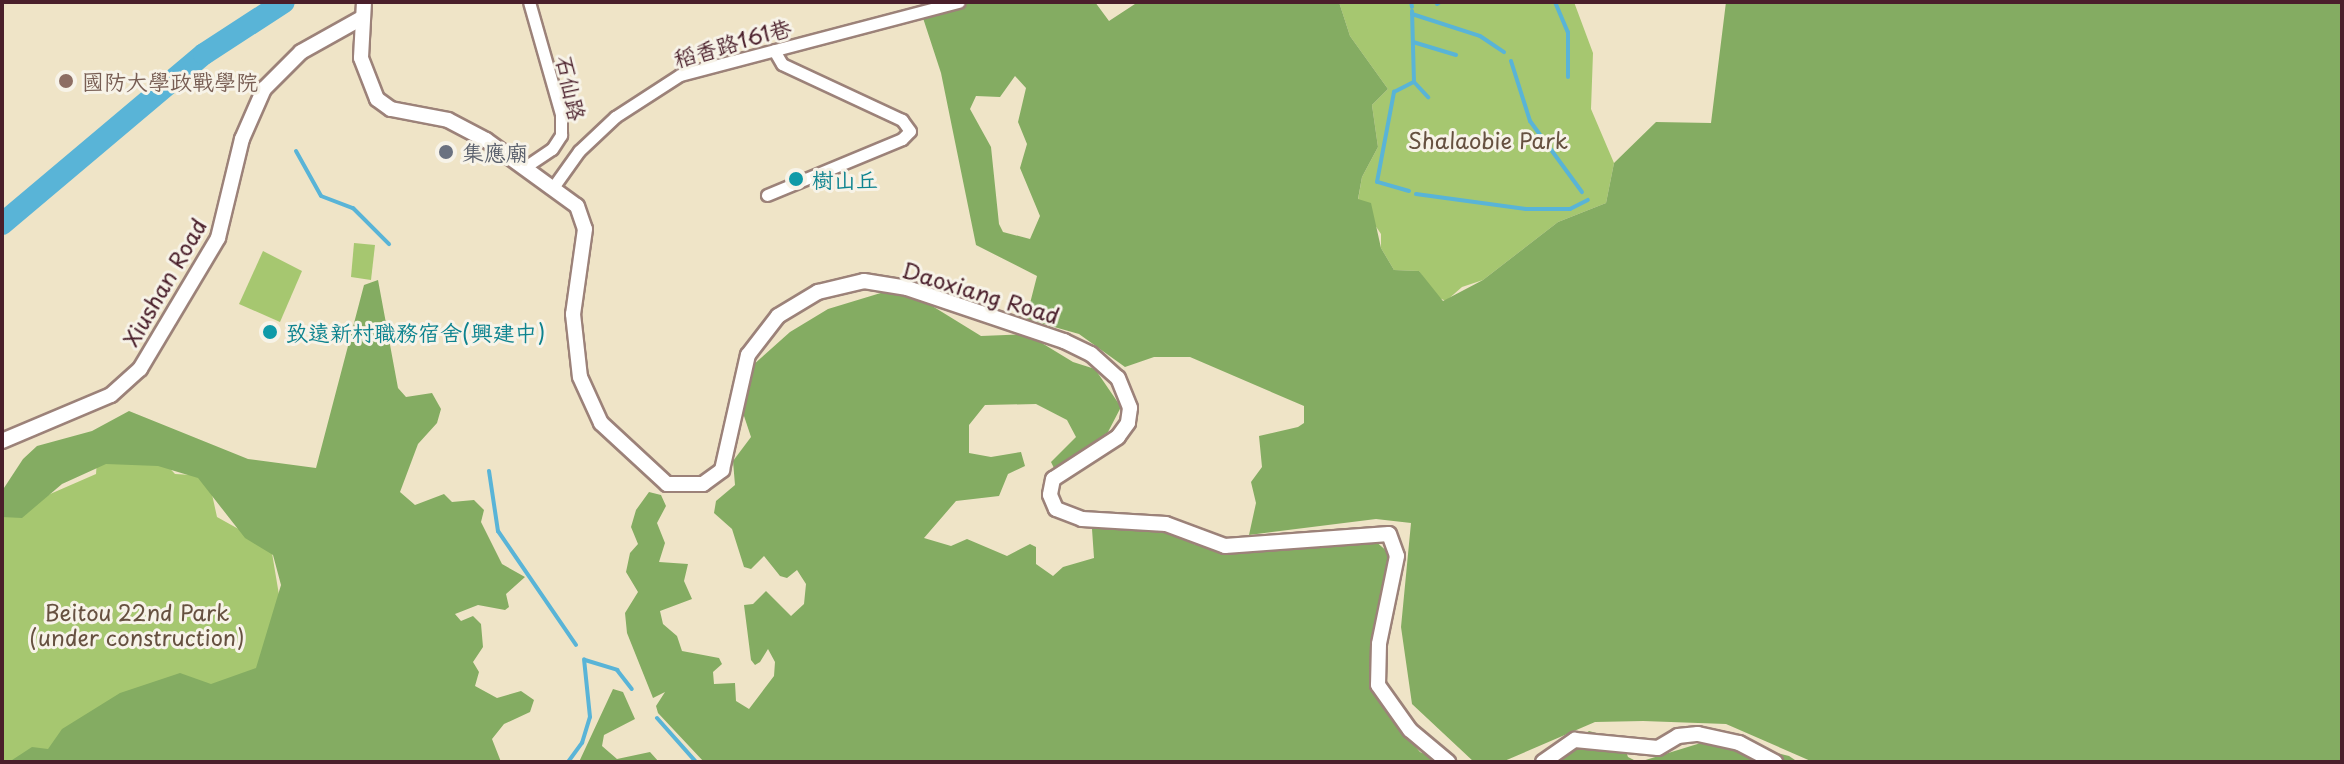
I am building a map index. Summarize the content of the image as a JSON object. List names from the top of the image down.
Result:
{
  "streets": {
    "street": [
      "稻香路161巷",
      "石仙路",
      "Xiushan Road",
      "Daoxiang Road"
    ]
  },
  "crossings": [
    ["稻香路161巷", "Daoxiang Road"],
    ["石仙路", "Daoxiang Road"],
    ["Xiushan Road", "Daoxiang Road"]
  ],
  "parks": ["Shalaobie Park", "Beitou 22nd Park (under construction)"],
  "places": [
    "國防大學政戰學院",
    "集應廟",
    "樹山丘",
    "致遠新村職務宿舍(興建中)"
  ]
}
